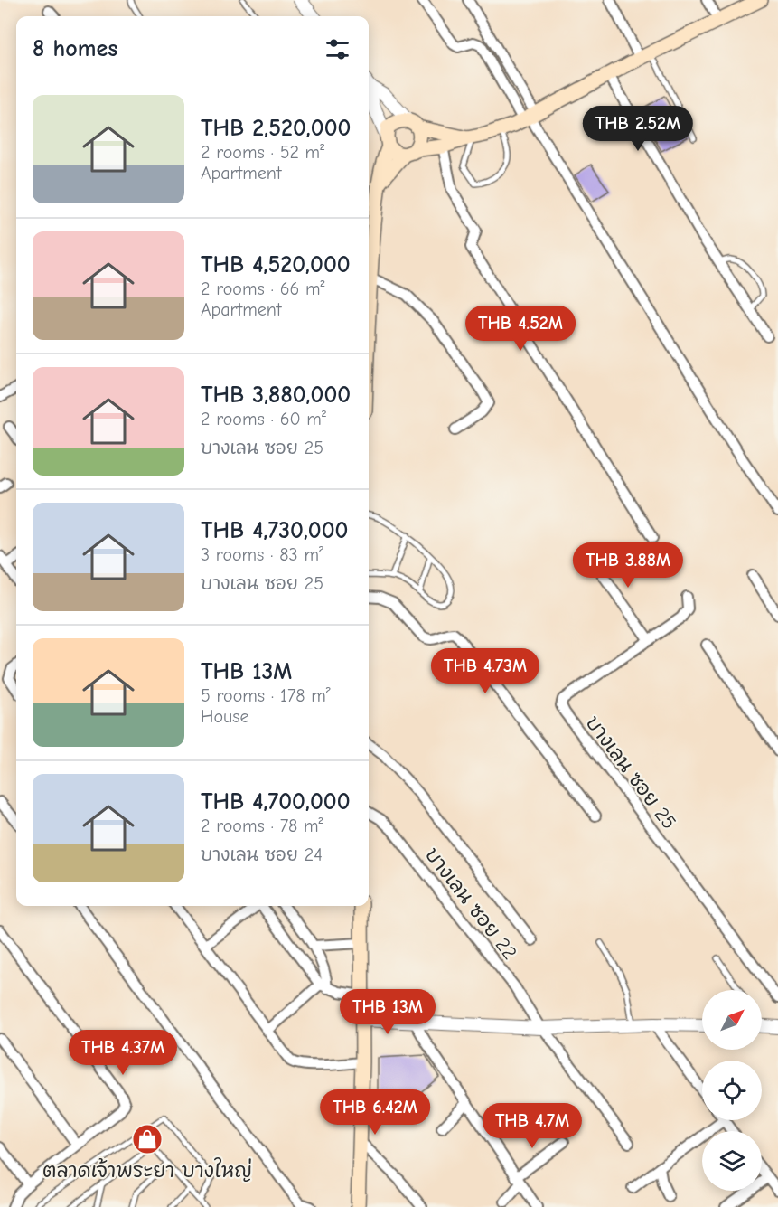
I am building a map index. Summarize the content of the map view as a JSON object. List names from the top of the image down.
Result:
{
  "streets": {
    "street": ["บางเลน ซอย 25", "บางเลน ซอย 22"]
  },
  "places": {
    "shop": ["ตลาดเจ้าพระยา บางใหญ่"]
  },
  "north": "top right",
  "page": {
    "heading": "8 homes",
    "list": [
      {
        "name": "THB 2,520,000",
        "note": "2 rooms · 52 m² · Apartment"
      },
      {
        "name": "THB 4,520,000",
        "note": "2 rooms · 66 m² · Apartment"
      },
      {
        "name": "THB 3,880,000",
        "note": "2 rooms · 60 m² · บางเลน ซอย 25"
      },
      {
        "name": "THB 4,730,000",
        "note": "3 rooms · 83 m² · บางเลน ซอย 25"
      },
      {
        "name": "THB 13M",
        "note": "5 rooms · 178 m² · House"
      },
      {
        "name": "THB 4,700,000",
        "note": "2 rooms · 78 m² · บางเลน ซอย 24"
      }
    ],
    "price": [
      "THB 2.52M",
      "THB 4.52M",
      "THB 3.88M",
      "THB 4.73M",
      "THB 13M",
      "THB 4.37M",
      "THB 6.42M",
      "THB 4.7M"
    ]
  }
}
